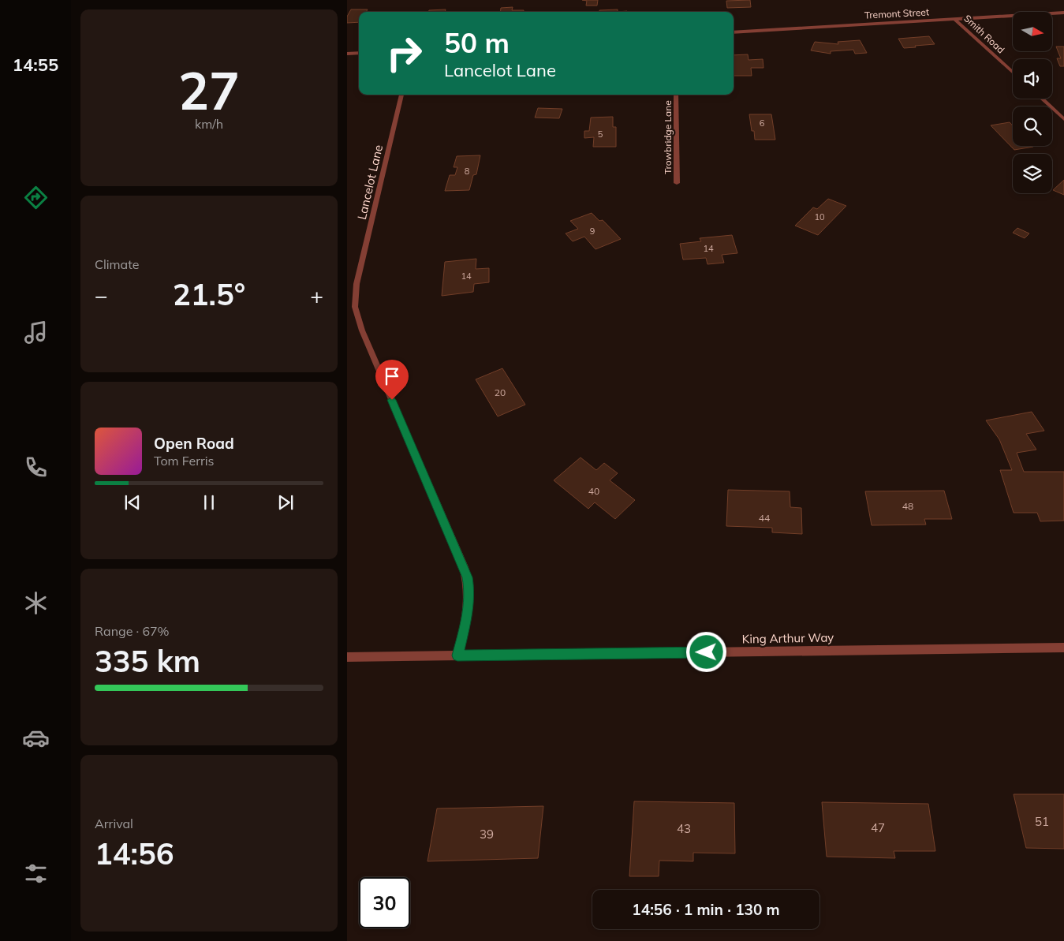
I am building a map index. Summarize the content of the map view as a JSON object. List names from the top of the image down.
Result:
{
  "streets": {
    "street": [
      "Tremont Street",
      "Smith Road",
      "Trowbridge Lane",
      "Lancelot Lane",
      "King Arthur Way"
    ]
  },
  "crossings": [
    ["Tremont Street", "Smith Road"],
    ["Lancelot Lane", "King Arthur Way"]
  ],
  "house_numbers": [
    "6",
    "5",
    "8",
    "10",
    "9",
    "14",
    "14",
    "20",
    "40",
    "48",
    "44",
    "51",
    "47",
    "43",
    "39"
  ],
  "north": "right",
  "page": {
    "tabs": "14:55",
    "tile": [
      ["27", "km/h"],
      "Climate",
      ["Range · 67%", "335 km"],
      ["Arrival", "14:56"]
    ],
    "turn": ["50 m", "Lancelot Lane"],
    "heat": ["−", "21.5°", "+"],
    "song": ["Open Road", "Tom Ferris"],
    "limit": "30",
    "trip": "14:56 · 1 min · 130 m"
  }
}
